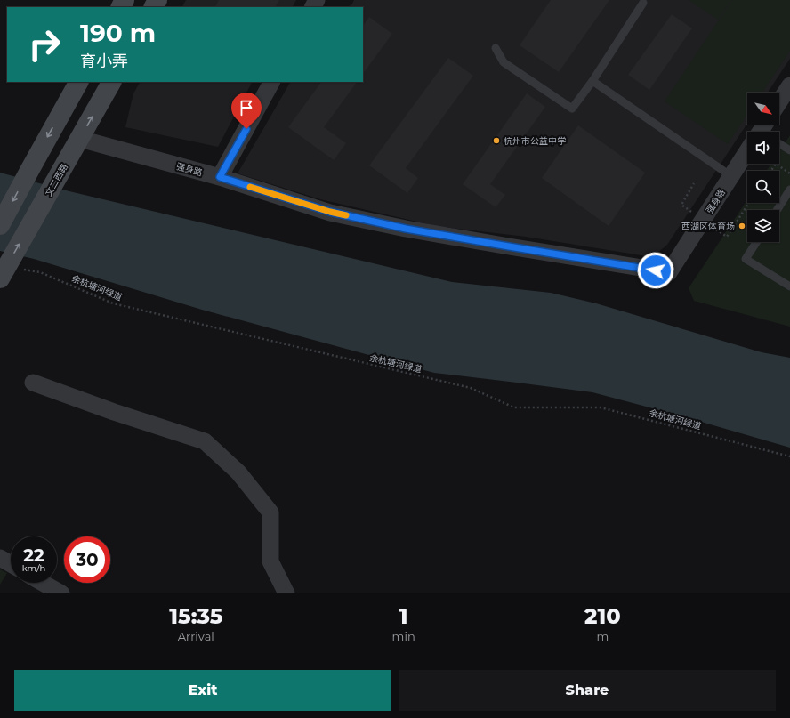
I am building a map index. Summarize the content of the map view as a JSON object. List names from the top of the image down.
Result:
{
  "streets": {
    "main road": ["文二西路"],
    "street": ["强身路"],
    "path": ["余杭塘河绿道"]
  },
  "crossings": [
    ["强身路", "文二西路"]
  ],
  "places": ["杭州市公益中学", "西湖区体育场"],
  "north": "bottom right",
  "page": {
    "turn": ["190 m", "育小弄"],
    "speed": "22 km/h",
    "limit": "30",
    "eta": [
      "15:35",
      "Arrival",
      "1",
      "min",
      "210",
      "m"
    ],
    "buttons": ["Exit", "Share"]
  }
}
